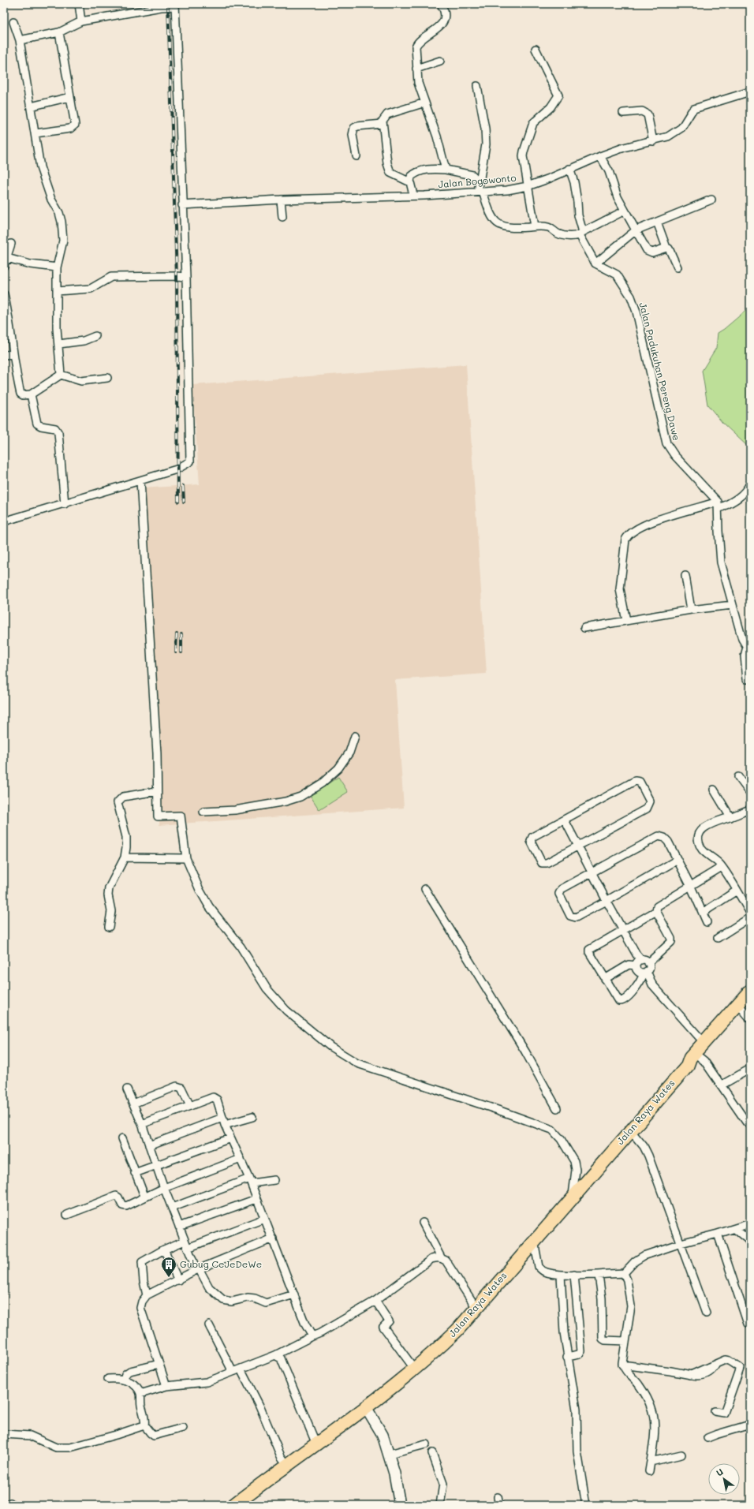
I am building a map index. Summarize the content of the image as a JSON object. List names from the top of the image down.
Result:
{
  "streets": {
    "highway": ["Jalan Raya Wates"],
    "street": ["Jalan Bogowonto", "Jalan Padukuhan Pereng Dawe"]
  },
  "places": {
    "building": ["Gubug CeJeDeWe"]
  },
  "north": "top left"
}
